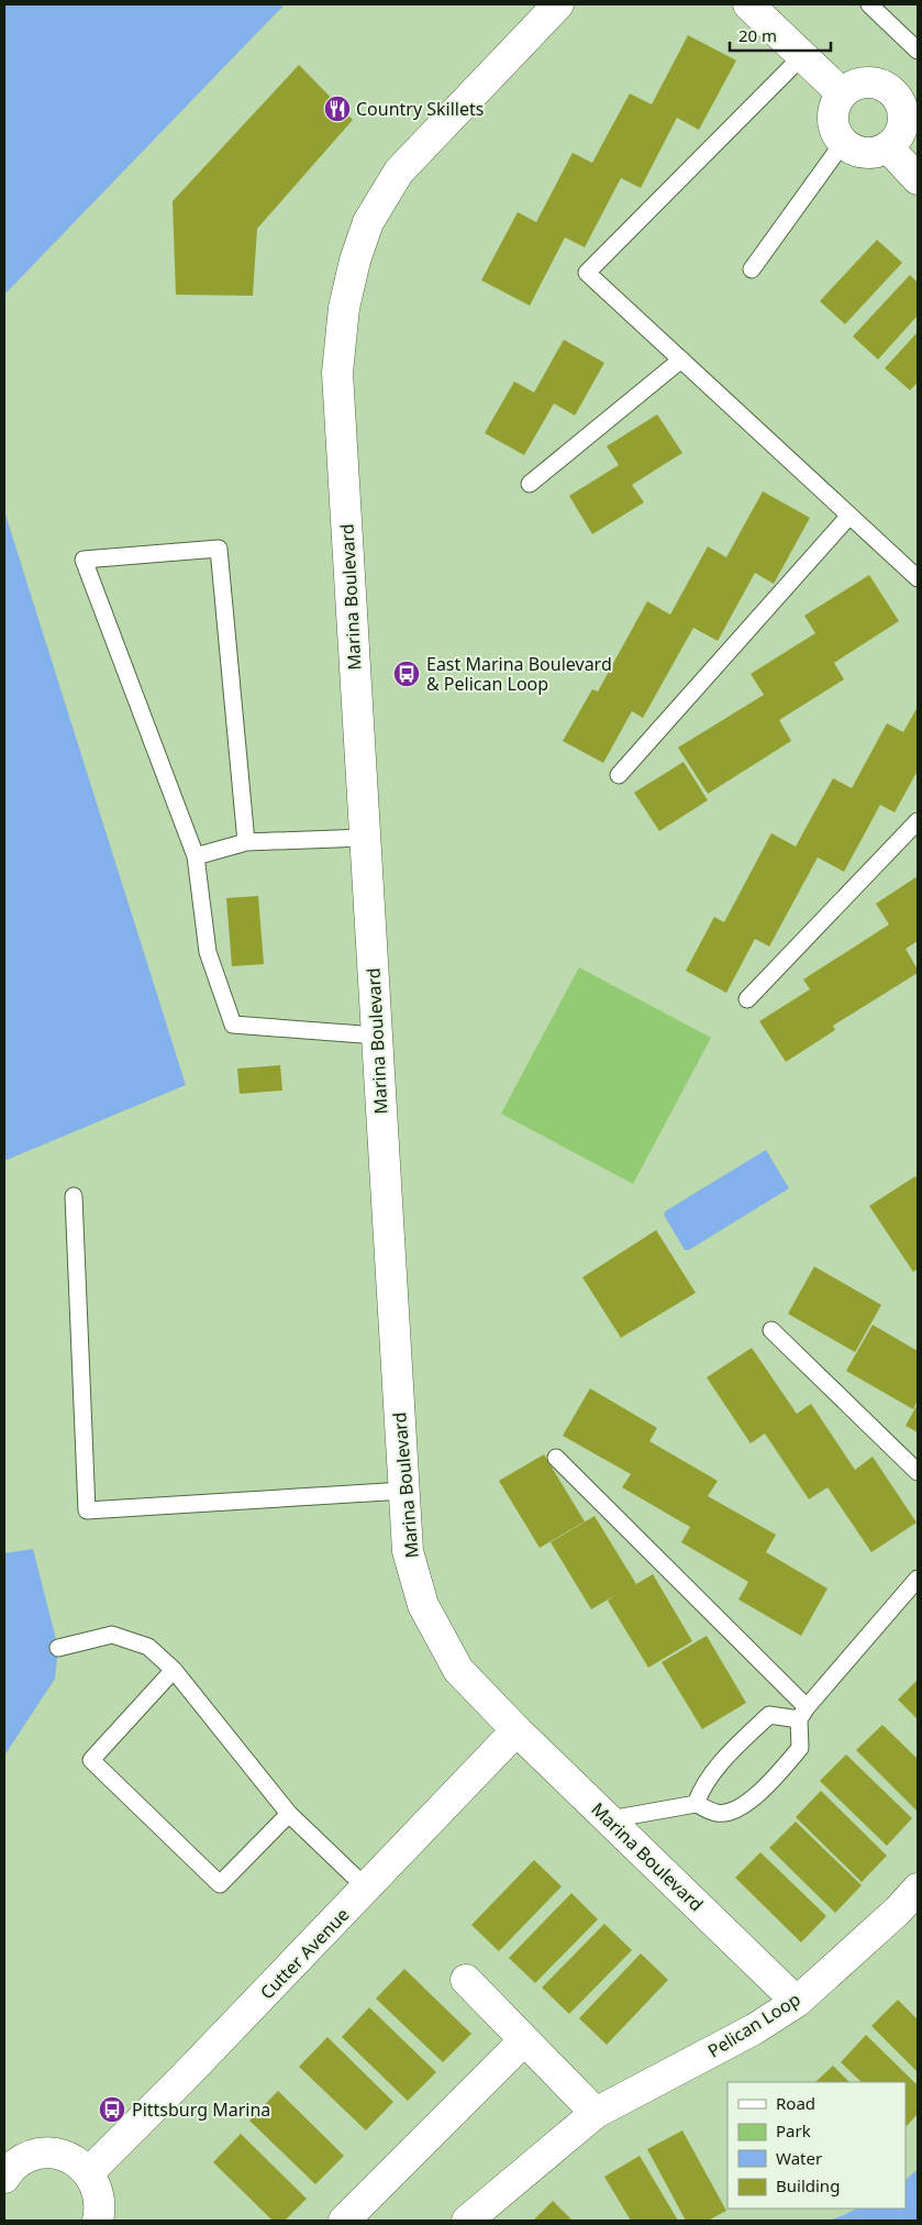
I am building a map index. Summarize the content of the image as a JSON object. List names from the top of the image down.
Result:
{
  "streets": {
    "street": ["Marina Boulevard", "Cutter Avenue", "Pelican Loop"]
  },
  "crossings": [
    ["Marina Boulevard", "Cutter Avenue"],
    ["Marina Boulevard", "Pelican Loop"]
  ],
  "places": {
    "restaurant": ["Country Skillets"],
    "bus stop": ["East Marina Boulevard & Pelican Loop", "Pittsburg Marina"]
  },
  "legend": [
    "Road",
    "Park",
    "Water",
    "Building"
  ],
  "scale_bar": "20 m"
}
